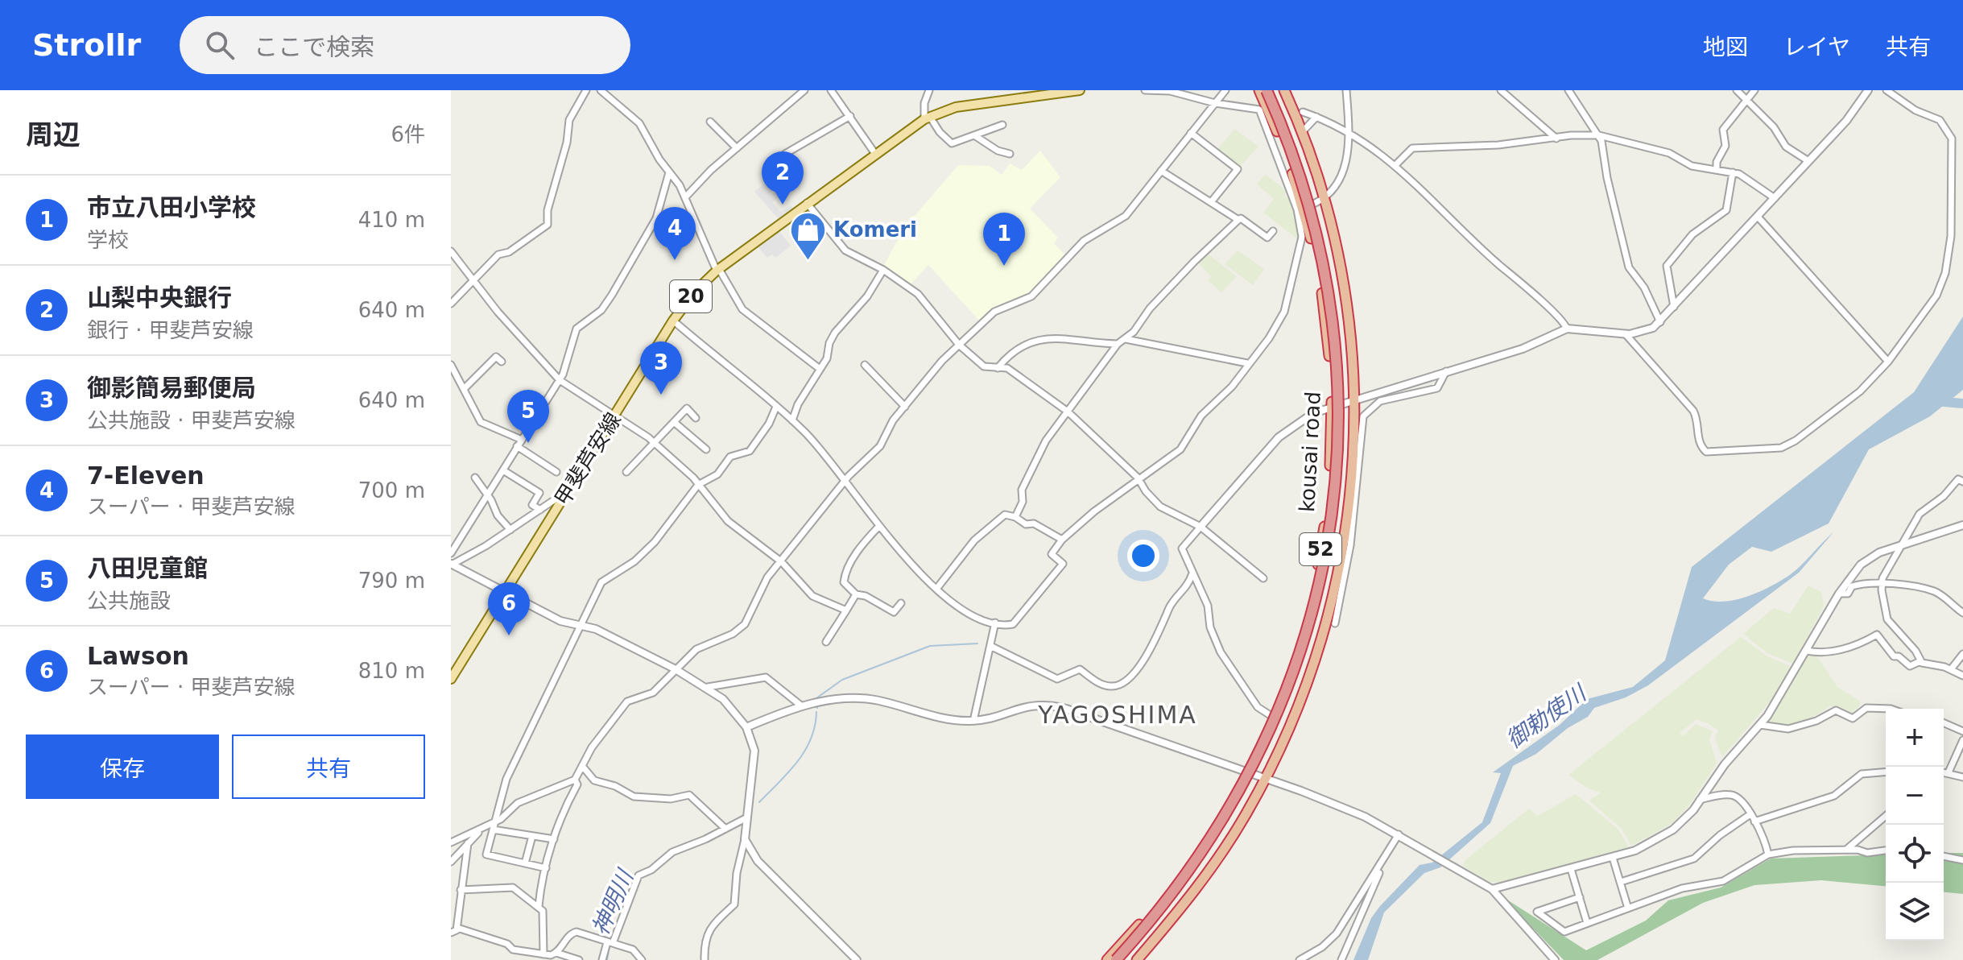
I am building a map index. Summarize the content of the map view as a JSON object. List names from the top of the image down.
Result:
{
  "streets": {
    "highway": ["kousai road", "52"],
    "main road": ["20", "甲斐芦安線"]
  },
  "districts": ["YAGOSHIMA"],
  "water": ["御勅使川", "神明川"],
  "places": {
    "shop": ["Komeri"]
  },
  "page": {
    "header": "Strollr",
    "search": "ここで検索",
    "nav": ["地図", "レイヤ", "共有"],
    "heading": ["周辺", "6件"],
    "pins": [
      "2",
      "4",
      "1",
      "3",
      "5",
      "6"
    ],
    "list": [
      {
        "mark": "1",
        "name": "市立八田小学校",
        "note": "学校",
        "value": "410 m"
      },
      {
        "mark": "2",
        "name": "山梨中央銀行",
        "note": "銀行 · 甲斐芦安線",
        "value": "640 m"
      },
      {
        "mark": "3",
        "name": "御影簡易郵便局",
        "note": "公共施設 · 甲斐芦安線",
        "value": "640 m"
      },
      {
        "mark": "4",
        "name": "7-Eleven",
        "note": "スーパー · 甲斐芦安線",
        "value": "700 m"
      },
      {
        "mark": "5",
        "name": "八田児童館",
        "note": "公共施設",
        "value": "790 m"
      },
      {
        "mark": "6",
        "name": "Lawson",
        "note": "スーパー · 甲斐芦安線",
        "value": "810 m"
      }
    ],
    "map_buttons": ["+", "−"],
    "buttons": ["保存", "共有"]
  }
}
